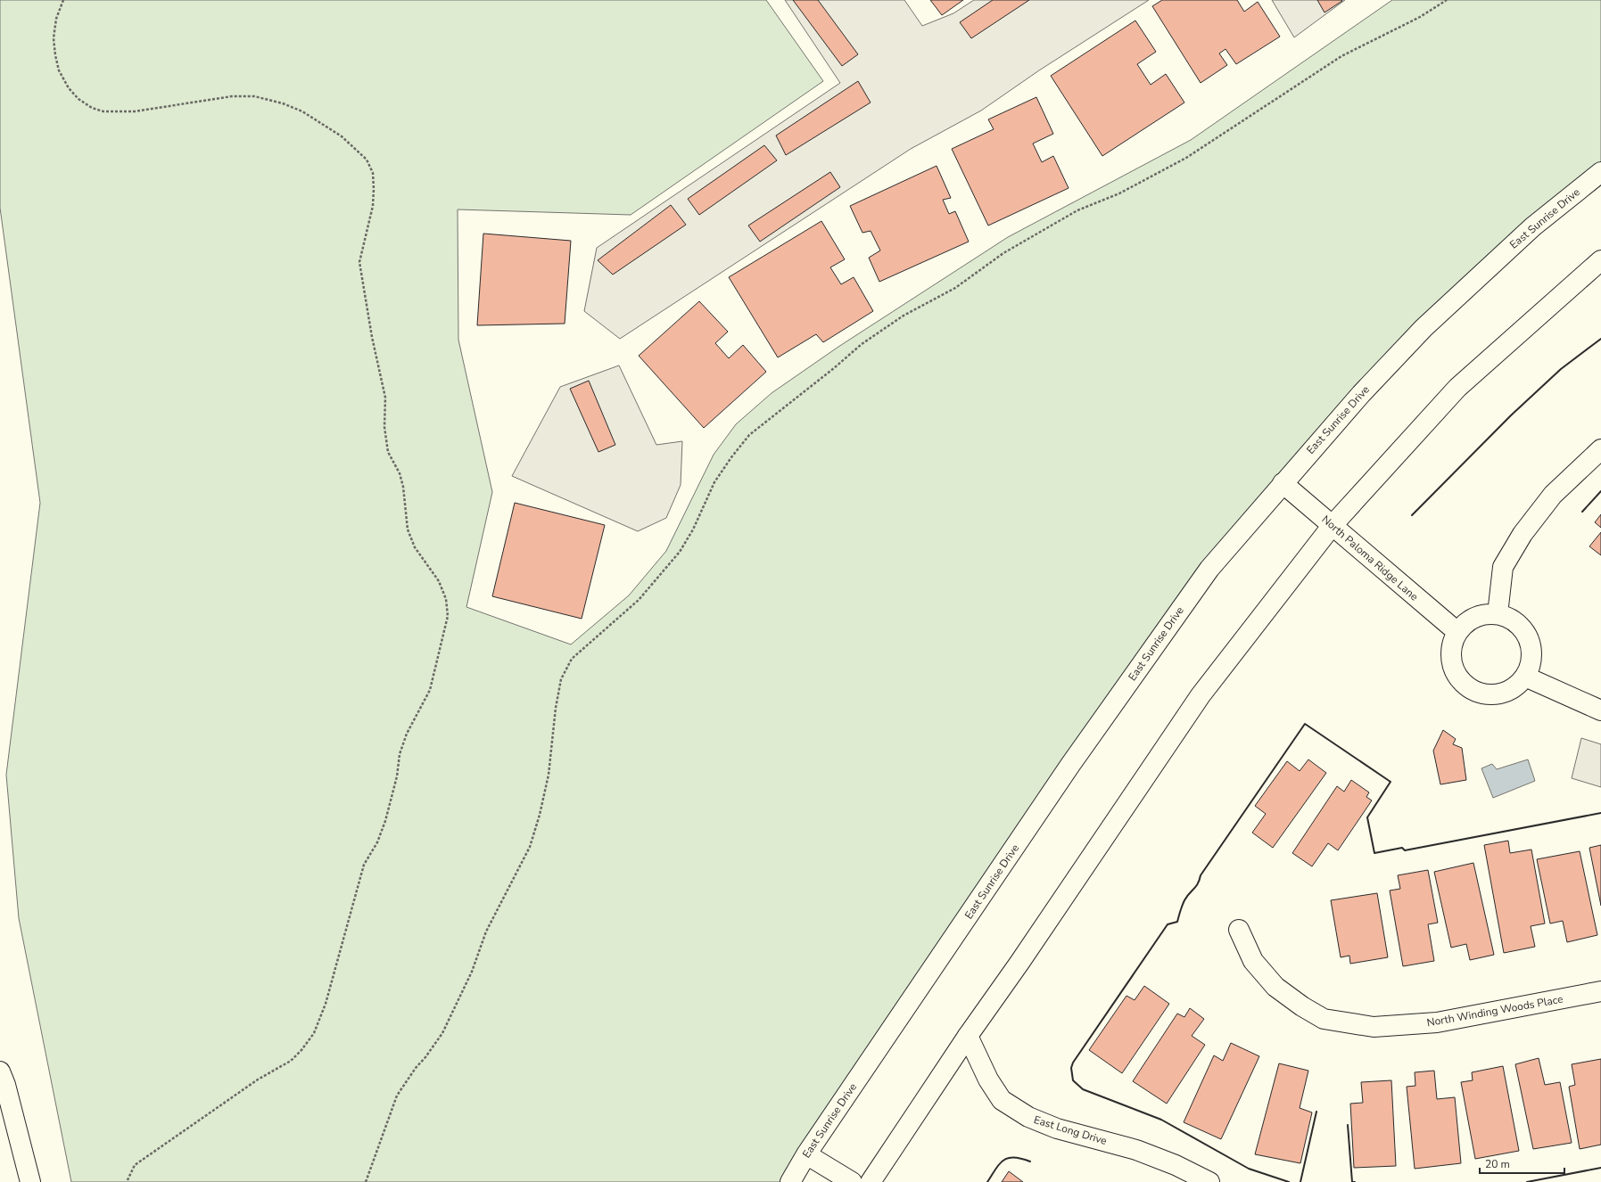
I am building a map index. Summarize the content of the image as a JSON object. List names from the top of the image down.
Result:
{
  "streets": {
    "main road": [
      "East Sunrise Drive",
      "North Paloma Ridge Lane",
      "North Winding Woods Place",
      "East Long Drive"
    ]
  },
  "crossings": [
    ["East Sunrise Drive", "North Paloma Ridge Lane"]
  ],
  "scale_bar": "20 m"
}
